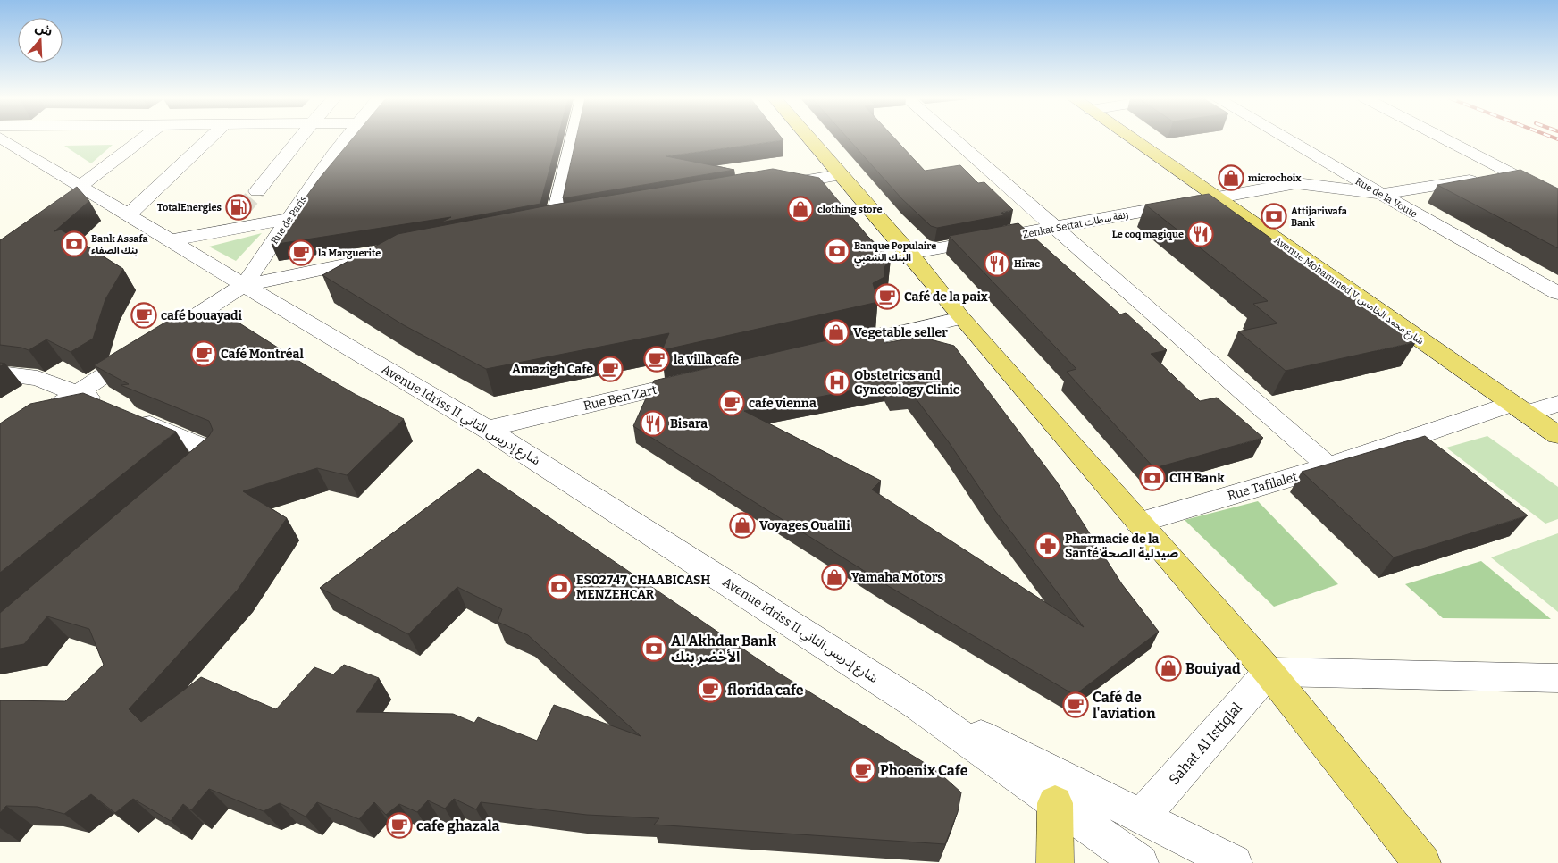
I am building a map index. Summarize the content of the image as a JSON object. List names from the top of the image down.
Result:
{
  "streets": {
    "main road": ["Avenue Mohammed V شارع محمد الخامس"],
    "street": [
      "Rue de la Voute",
      "Rue de Paris",
      "Zenkat Settat زنقة سطات",
      "Rue Ben Zart",
      "Avenue Idriss II شارع إدريس الثاني",
      "Rue Tafilalet",
      "Sahat Al Istiqlal"
    ]
  },
  "crossings": [
    ["Rue de la Voute", "Zenkat Settat زنقة سطات"],
    ["Rue de Paris", "Avenue Idriss II شارع إدريس الثاني"],
    ["Zenkat Settat زنقة سطات", "Avenue Mohammed V شارع محمد الخامس"],
    ["Avenue Mohammed V شارع محمد الخامس", "Rue Tafilalet"],
    ["Rue Ben Zart", "Avenue Idriss II شارع إدريس الثاني"],
    ["Avenue Idriss II شارع إدريس الثاني", "Sahat Al Istiqlal"]
  ],
  "places": {
    "shop": [
      "microchoix",
      "clothing store",
      "Vegetable seller",
      "Voyages Oualili",
      "Yamaha Motors",
      "Bouiyad"
    ],
    "fuel station": ["TotalEnergies"],
    "bank": [
      "Attijariwafa Bank",
      "Bank Assafa بنك الصفاء",
      "Banque Populaire البنك الشعبي",
      "CIH Bank",
      "ES02747 CHAABICASH MENZEHCAR",
      "Al Akhdar Bank الأخضر بنك"
    ],
    "restaurant": ["Le coq magique", "Hirae", "Bisara"],
    "cafe": [
      "la Marguerite",
      "Café de la paix",
      "café bouayadi",
      "Café Montréal",
      "la villa cafe",
      "Amazigh Cafe",
      "cafe vienna",
      "florida cafe",
      "Café de l'aviation",
      "Phoenix Cafe",
      "cafe ghazala"
    ],
    "hospital": ["Obstetrics and Gynecology Clinic"],
    "pharmacy": ["Pharmacie de la Santé صيدلية الصحة"]
  },
  "north": "top"
}
